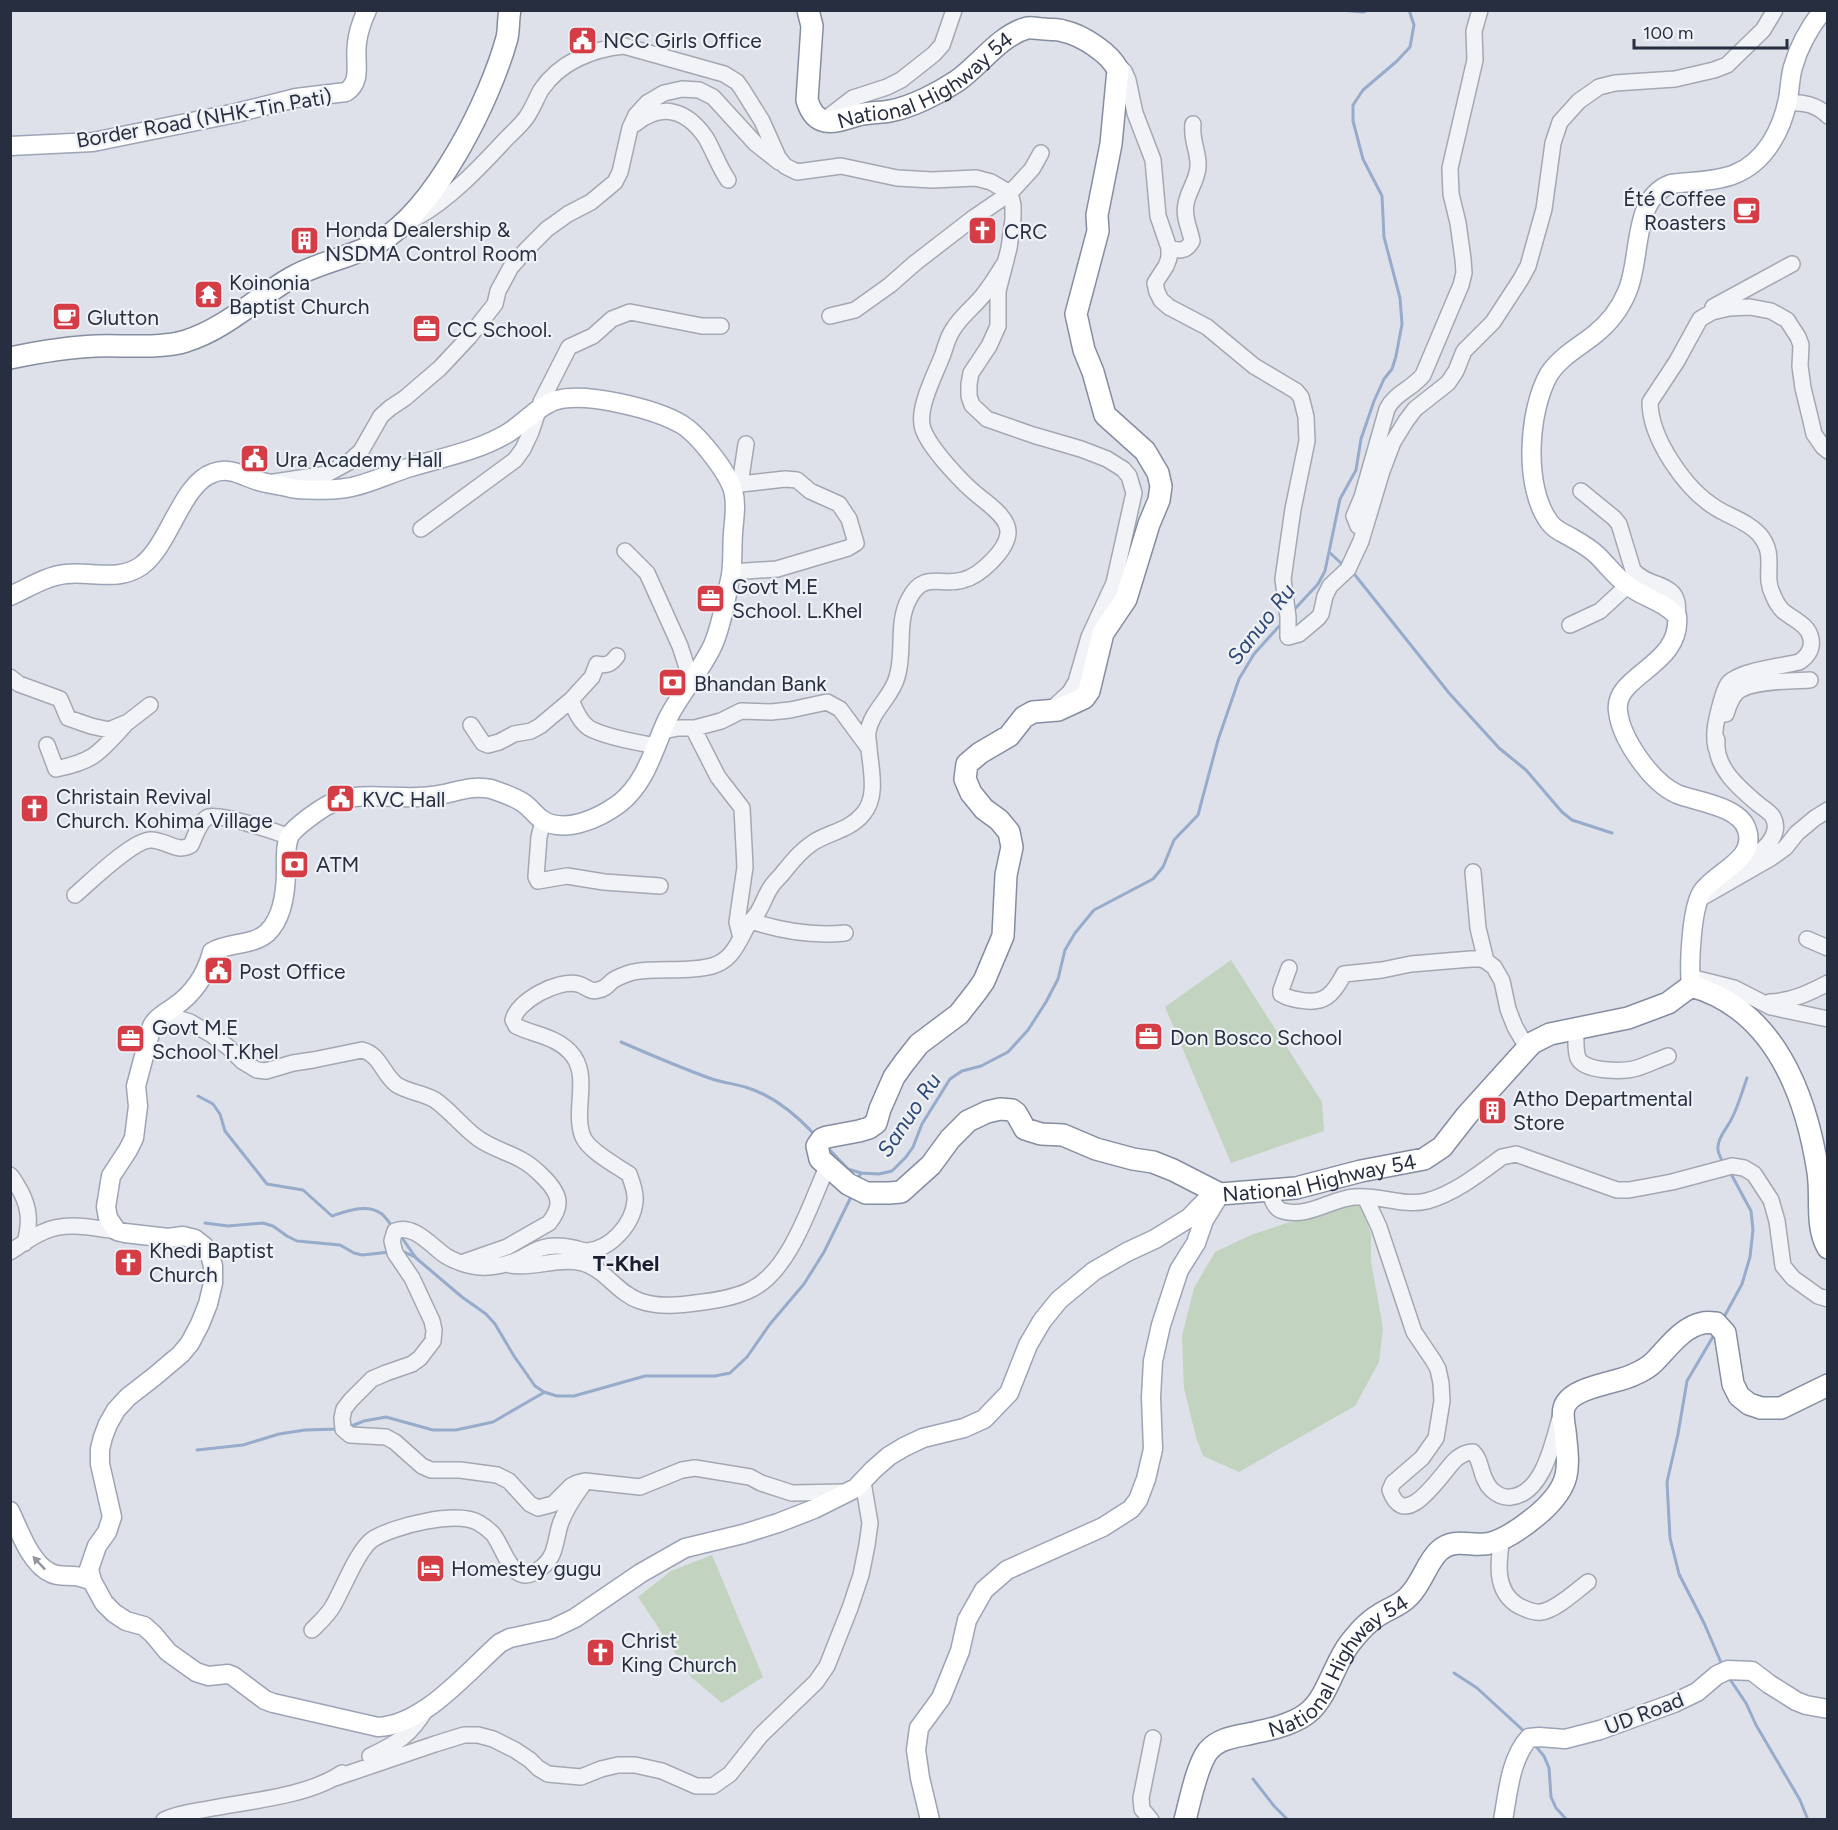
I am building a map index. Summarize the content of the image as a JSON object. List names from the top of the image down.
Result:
{
  "streets": {
    "highway": ["National Highway 54"],
    "main road": ["Border Road (NHK-Tin Pati)", "UD Road"]
  },
  "districts": ["T-Khel"],
  "water": ["Sanuo Ru"],
  "places": {
    "public building": [
      "NCC Girls Office",
      "Ura Academy Hall",
      "KVC Hall",
      "Post Office"
    ],
    "cafe": ["Été Coffee Roasters", "Glutton"],
    "church": [
      "CRC",
      "Christain Revival Church. Kohima Village",
      "Khedi Baptist Church",
      "Christ King Church"
    ],
    "building": ["Honda Dealership & NSDMA Control Room", "Atho Departmental Store"],
    "temple": ["Koinonia Baptist Church"],
    "office": [
      "CC School.",
      "Govt M.E School. L.Khel",
      "Don Bosco School",
      "Govt M.E School T.Khel"
    ],
    "bank": ["Bhandan Bank", "ATM"],
    "hotel": ["Homestey gugu"]
  },
  "scale_bar": "100 m"
}
